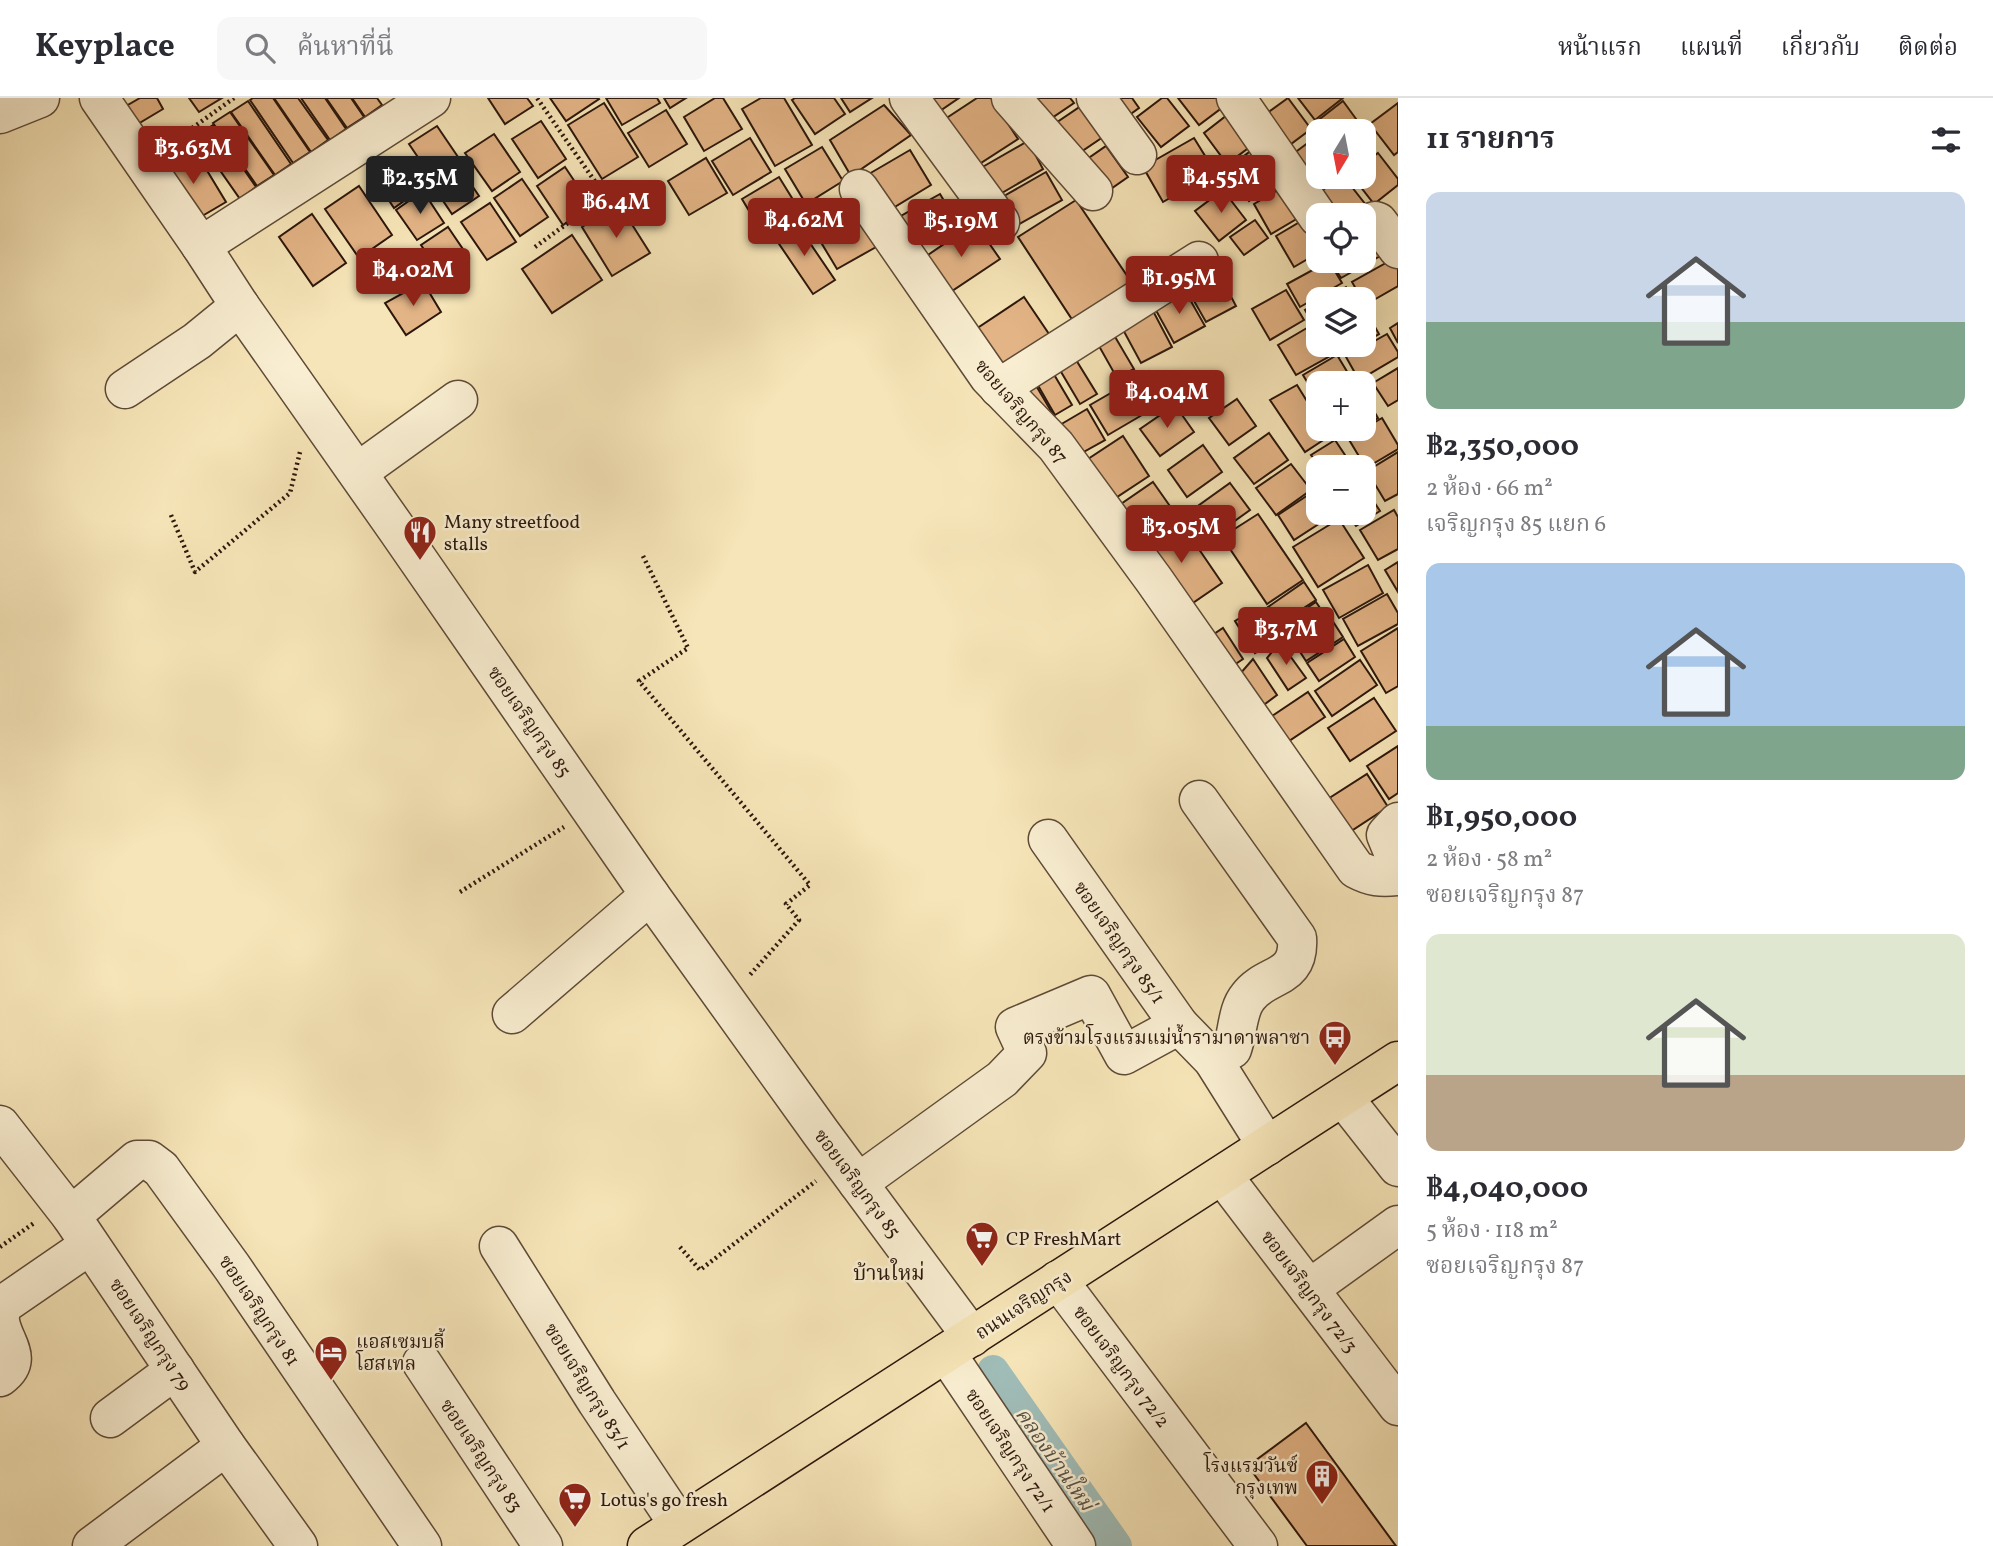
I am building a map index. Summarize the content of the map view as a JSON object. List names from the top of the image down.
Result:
{
  "streets": {
    "main road": ["ถนนเจริญกรุง"],
    "street": [
      "ซอยเจริญกรุง 87",
      "ซอยเจริญกรุง 85",
      "ซอยเจริญกรุง 85/1",
      "ซอยเจริญกรุง 72/3",
      "ซอยเจริญกรุง 81",
      "ซอยเจริญกรุง 79",
      "ซอยเจริญกรุง 72/2",
      "ซอยเจริญกรุง 83/1",
      "ซอยเจริญกรุง 72/1",
      "ซอยเจริญกรุง 83"
    ]
  },
  "crossings": [
    ["ซอยเจริญกรุง 85", "ถนนเจริญกรุง"],
    ["ซอยเจริญกรุง 85", "ซอยเจริญกรุง 72/1"],
    ["ซอยเจริญกรุง 85/1", "ถนนเจริญกรุง"],
    ["ซอยเจริญกรุง 72/3", "ถนนเจริญกรุง"],
    ["ถนนเจริญกรุง", "ซอยเจริญกรุง 72/2"],
    ["ถนนเจริญกรุง", "ซอยเจริญกรุง 83/1"],
    ["ถนนเจริญกรุง", "ซอยเจริญกรุง 72/1"],
    ["ซอยเจริญกรุง 81", "ซอยเจริญกรุง 79"]
  ],
  "districts": ["บ้านใหม่"],
  "water": ["คลองบ้านใหม่"],
  "places": {
    "restaurant": ["Many streetfood stalls"],
    "bus stop": ["ตรงข้ามโรงแรมแม่น้ำรามาดาพลาซา"],
    "supermarket": ["CP FreshMart", "Lotus's go fresh"],
    "hotel": ["แอสเซมบลี้ โฮสเทล"],
    "building": ["โรงแรมวันซ์ กรุงเทพ"]
  },
  "north": "bottom",
  "page": {
    "header": "Keyplace",
    "search": "ค้นหาที่นี่",
    "nav": [
      "หน้าแรก",
      "แผนที่",
      "เกี่ยวกับ",
      "ติดต่อ"
    ],
    "heading": "11 รายการ",
    "map_buttons": ["+", "−"],
    "price": [
      "฿3.63M",
      "฿4.55M",
      "฿2.35M",
      "฿6.4M",
      "฿4.62M",
      "฿5.19M",
      "฿4.02M",
      "฿1.95M",
      "฿4.04M",
      "฿3.05M",
      "฿3.7M"
    ],
    "list": [
      {
        "name": "฿2,350,000",
        "note": "2 ห้อง · 66 m² · เจริญกรุง 85 แยก 6"
      },
      {
        "name": "฿1,950,000",
        "note": "2 ห้อง · 58 m² · ซอยเจริญกรุง 87"
      },
      {
        "name": "฿4,040,000",
        "note": "5 ห้อง · 118 m² · ซอยเจริญกรุง 87"
      }
    ]
  }
}
